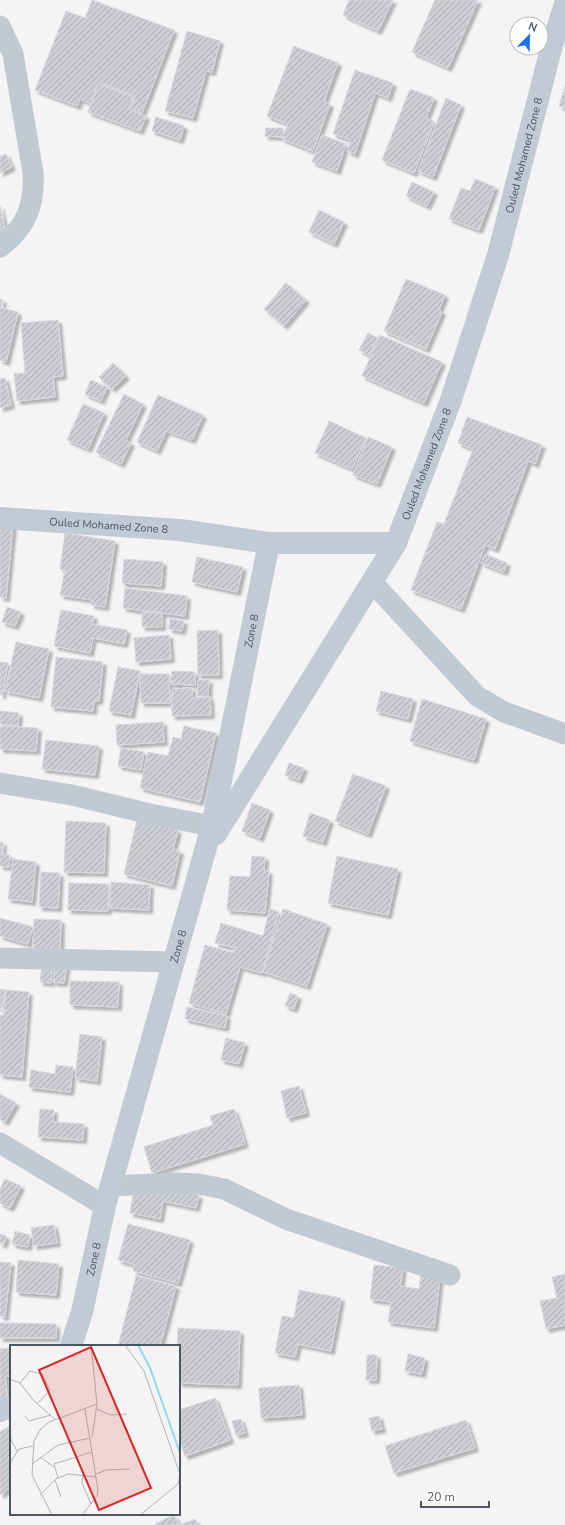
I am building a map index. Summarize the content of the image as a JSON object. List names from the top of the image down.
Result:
{
  "streets": {
    "main road": ["Ouled Mohamed Zone 8", "Zone 8"]
  },
  "crossings": [
    ["Ouled Mohamed Zone 8", "Zone 8"]
  ],
  "scale_bar": "20 m",
  "north": "top right"
}
